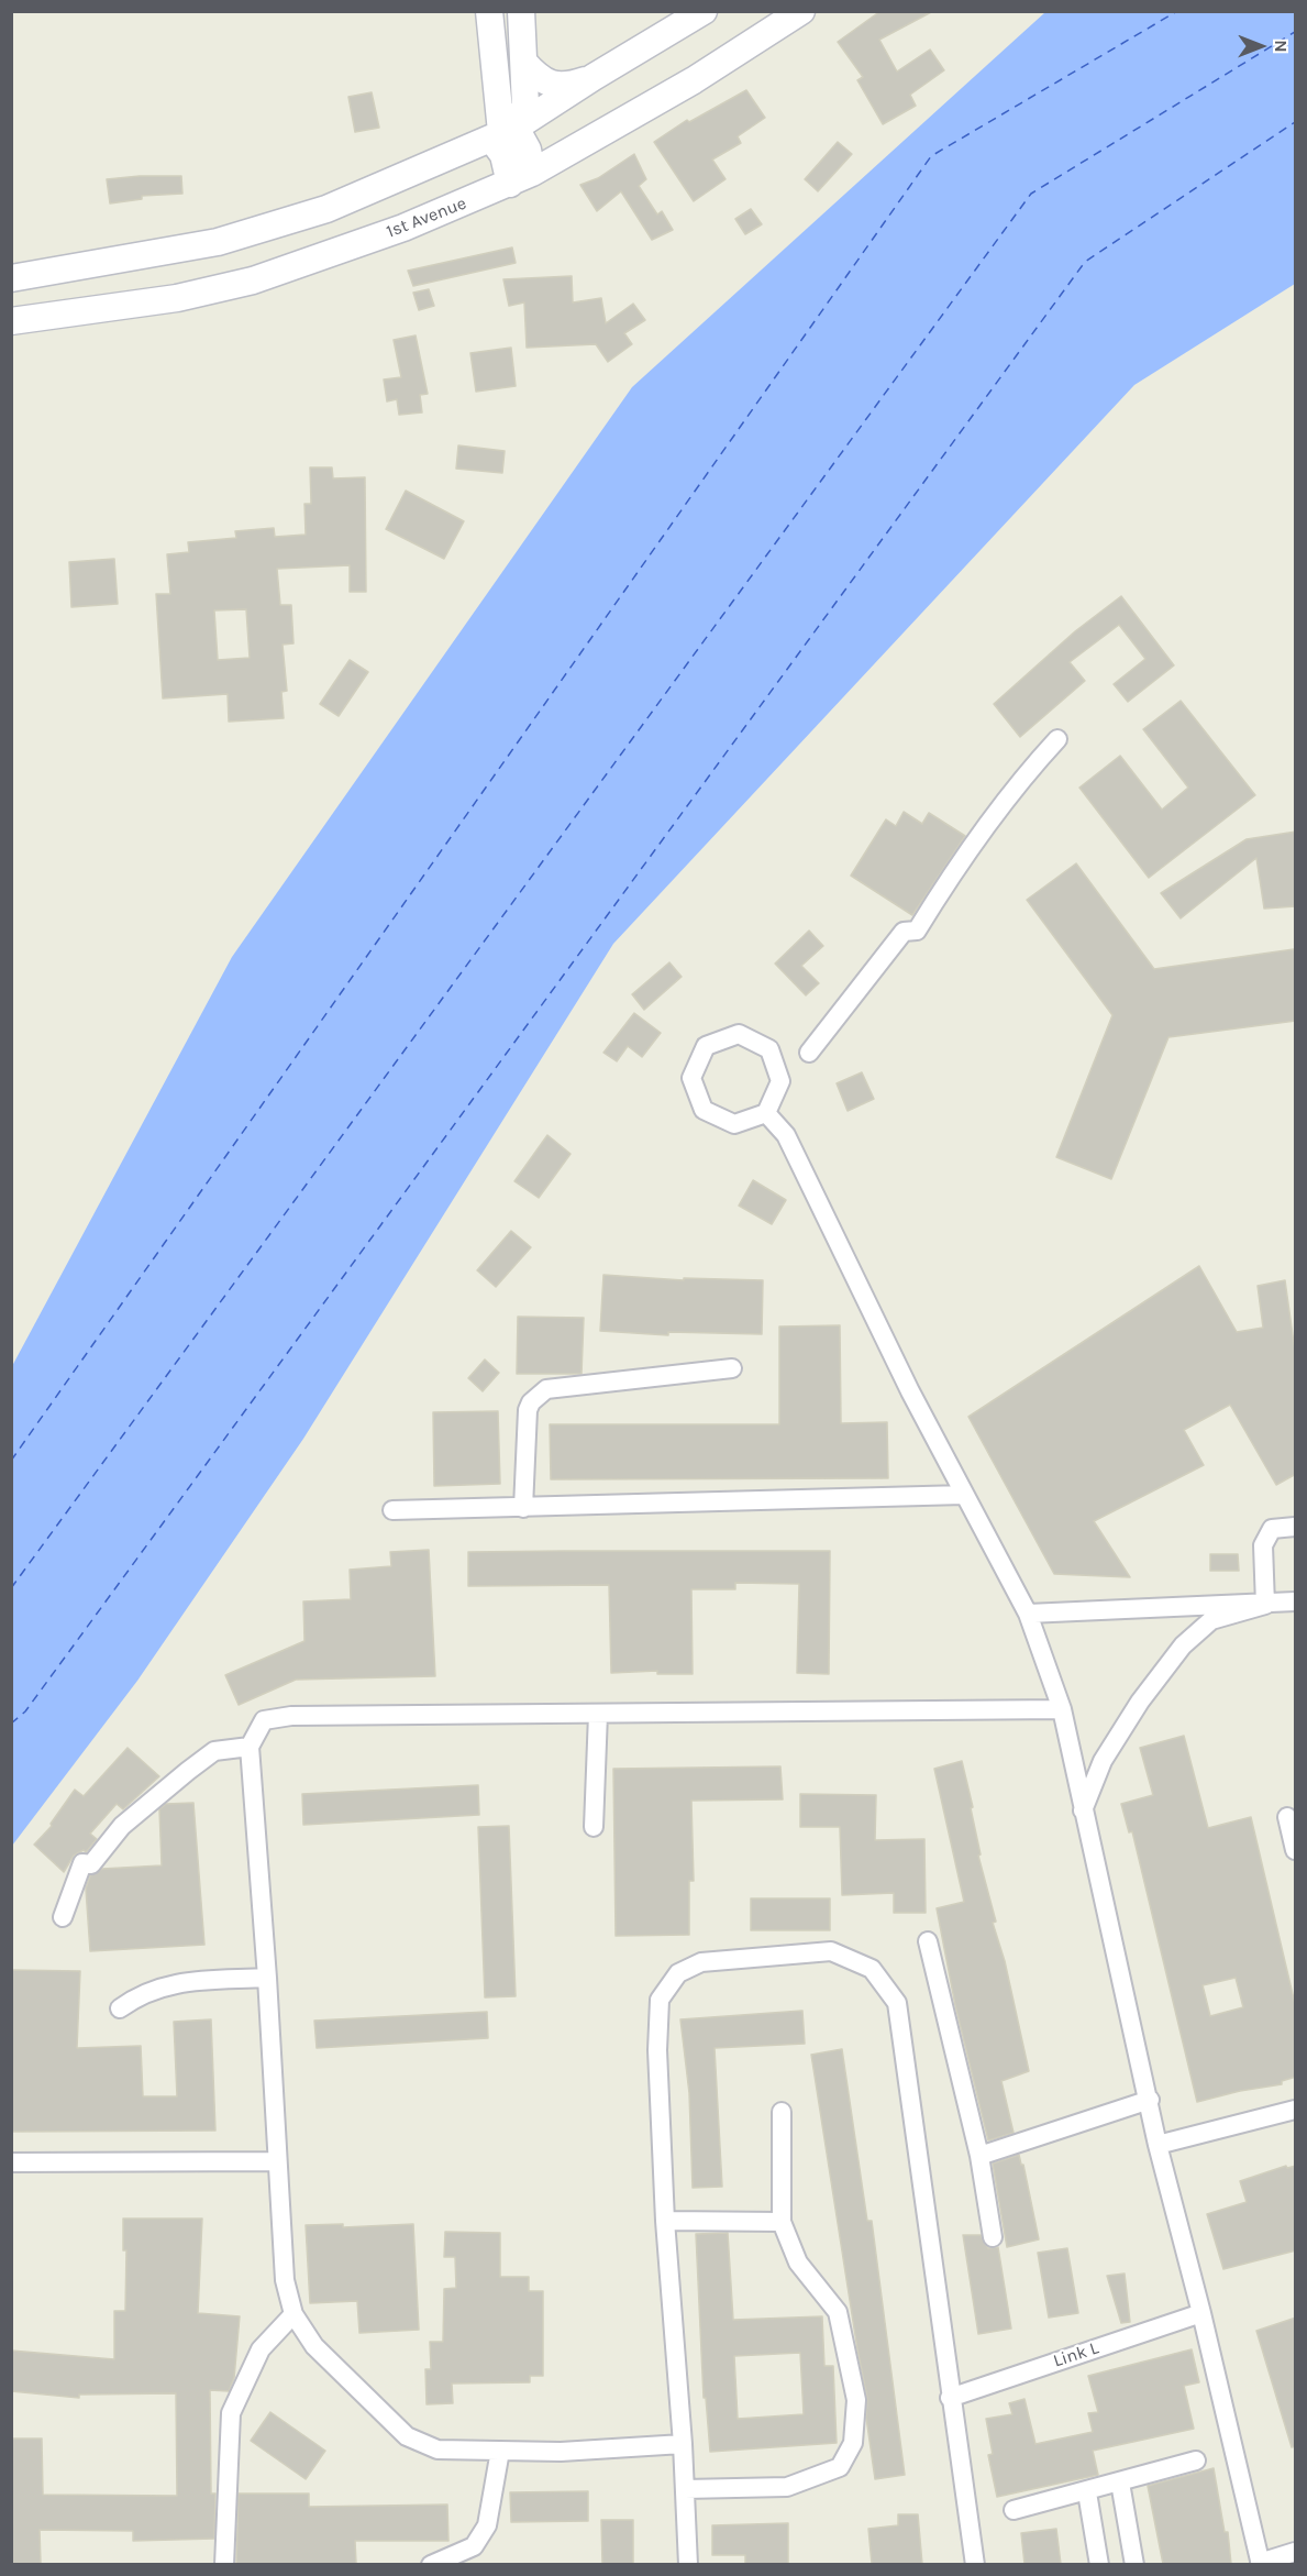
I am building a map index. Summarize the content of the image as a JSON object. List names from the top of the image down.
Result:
{
  "streets": {
    "main road": ["1st Avenue"],
    "street": ["Link L"]
  },
  "north": "right"
}
